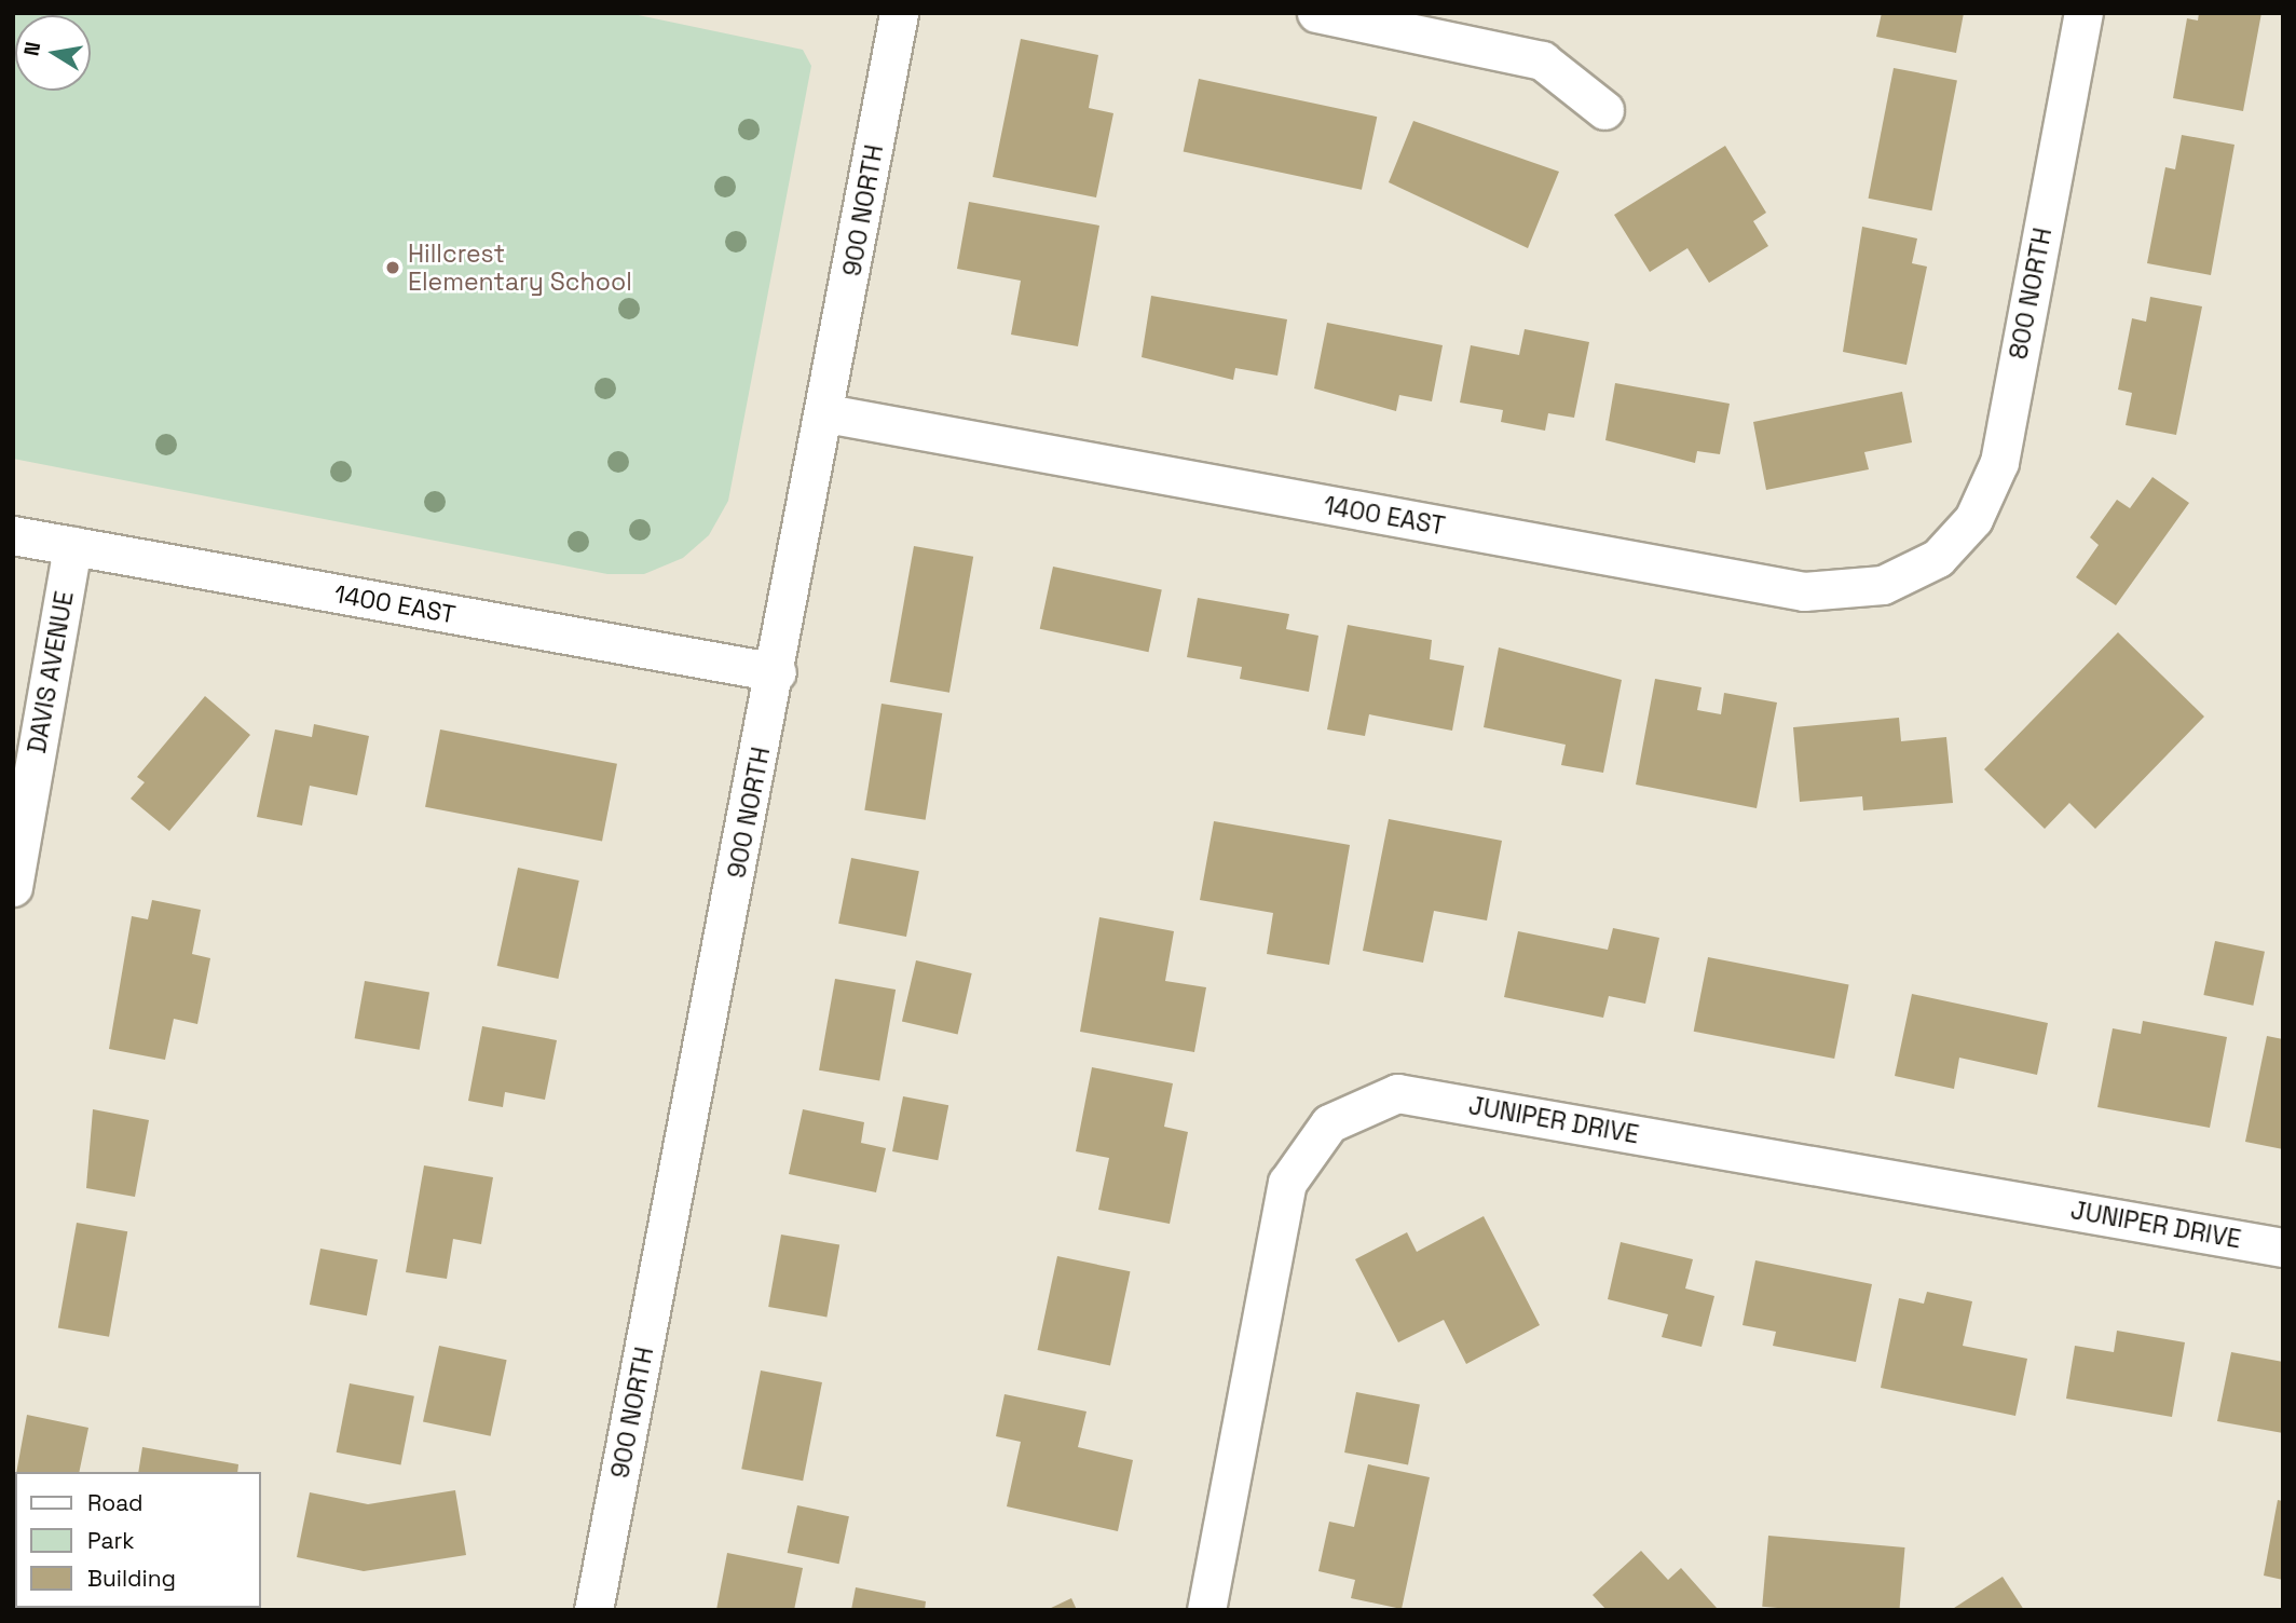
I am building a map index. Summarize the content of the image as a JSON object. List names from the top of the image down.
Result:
{
  "streets": {
    "street": [
      "900 NORTH",
      "800 NORTH",
      "1400 EAST",
      "DAVIS AVENUE",
      "JUNIPER DRIVE"
    ]
  },
  "crossings": [
    ["900 NORTH", "1400 EAST"],
    ["800 NORTH", "1400 EAST"],
    ["1400 EAST", "DAVIS AVENUE"]
  ],
  "places": ["Hillcrest Elementary School"],
  "legend": ["Road", "Park", "Building"],
  "north": "left"
}
